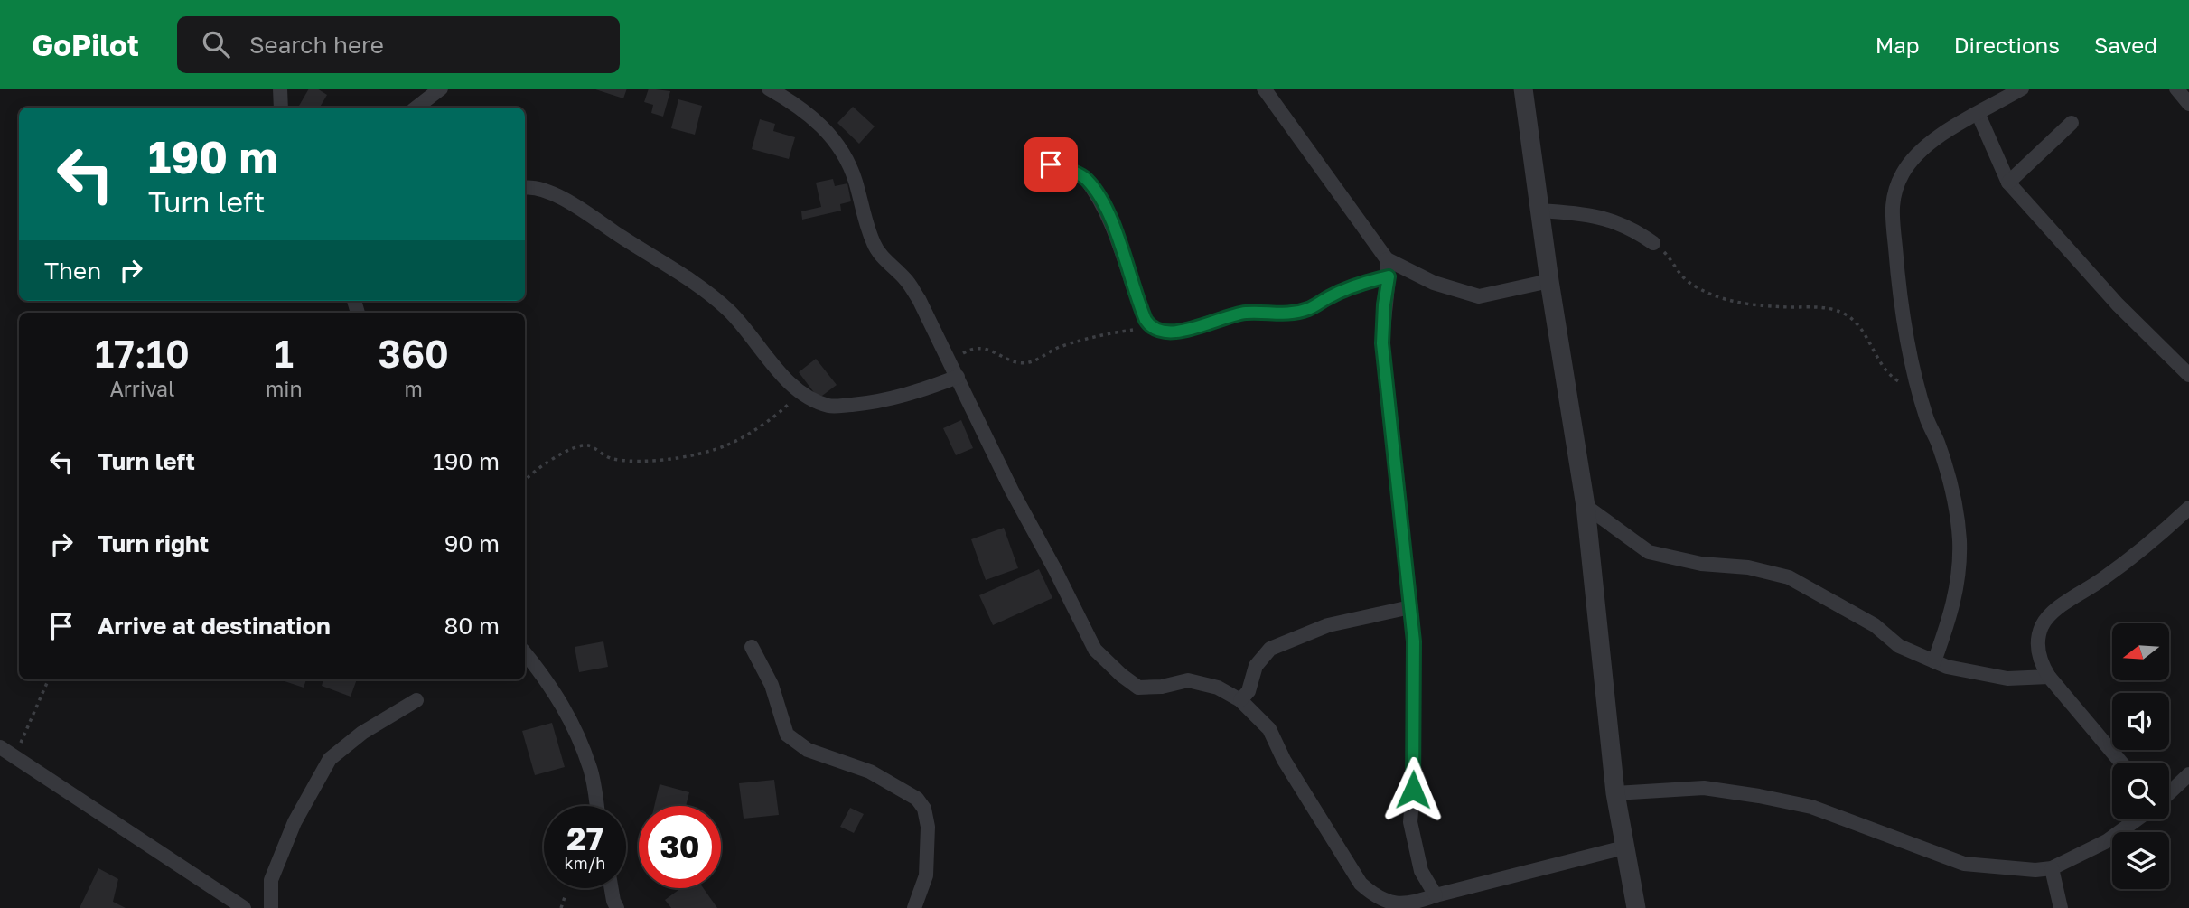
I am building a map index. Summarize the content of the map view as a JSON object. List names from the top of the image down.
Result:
{
  "north": "left",
  "page": {
    "header": "GoPilot",
    "search": "Search here",
    "nav": ["Map", "Directions", "Saved"],
    "turn": ["190 m", "Turn left"],
    "then": "Then",
    "eta": [
      "17:10",
      "Arrival",
      "1",
      "min",
      "360",
      "m"
    ],
    "list": [
      {
        "name": "Turn left",
        "value": "190 m"
      },
      {
        "name": "Turn right",
        "value": "90 m"
      },
      {
        "name": "Arrive at destination",
        "value": "80 m"
      }
    ],
    "speed": "27 km/h",
    "limit": "30"
  }
}
